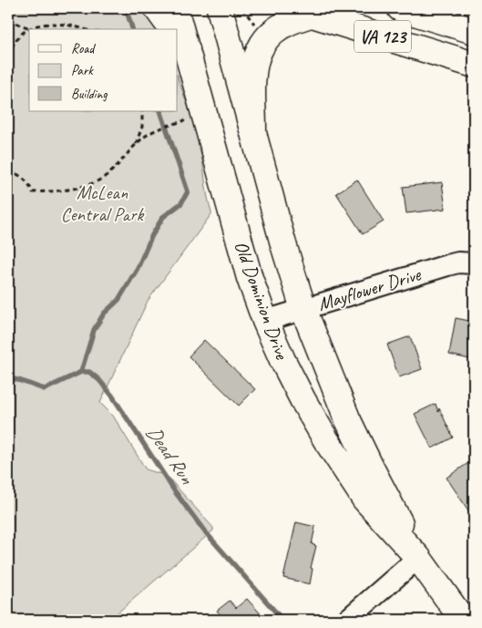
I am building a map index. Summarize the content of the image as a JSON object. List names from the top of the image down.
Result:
{
  "streets": {
    "main road": ["VA 123", "Old Dominion Drive"],
    "street": ["Mayflower Drive"]
  },
  "crossings": [
    ["Mayflower Drive", "Old Dominion Drive"]
  ],
  "water": ["Dead Run"],
  "parks": ["McLean Central Park"],
  "legend": ["Road", "Park", "Building"]
}
